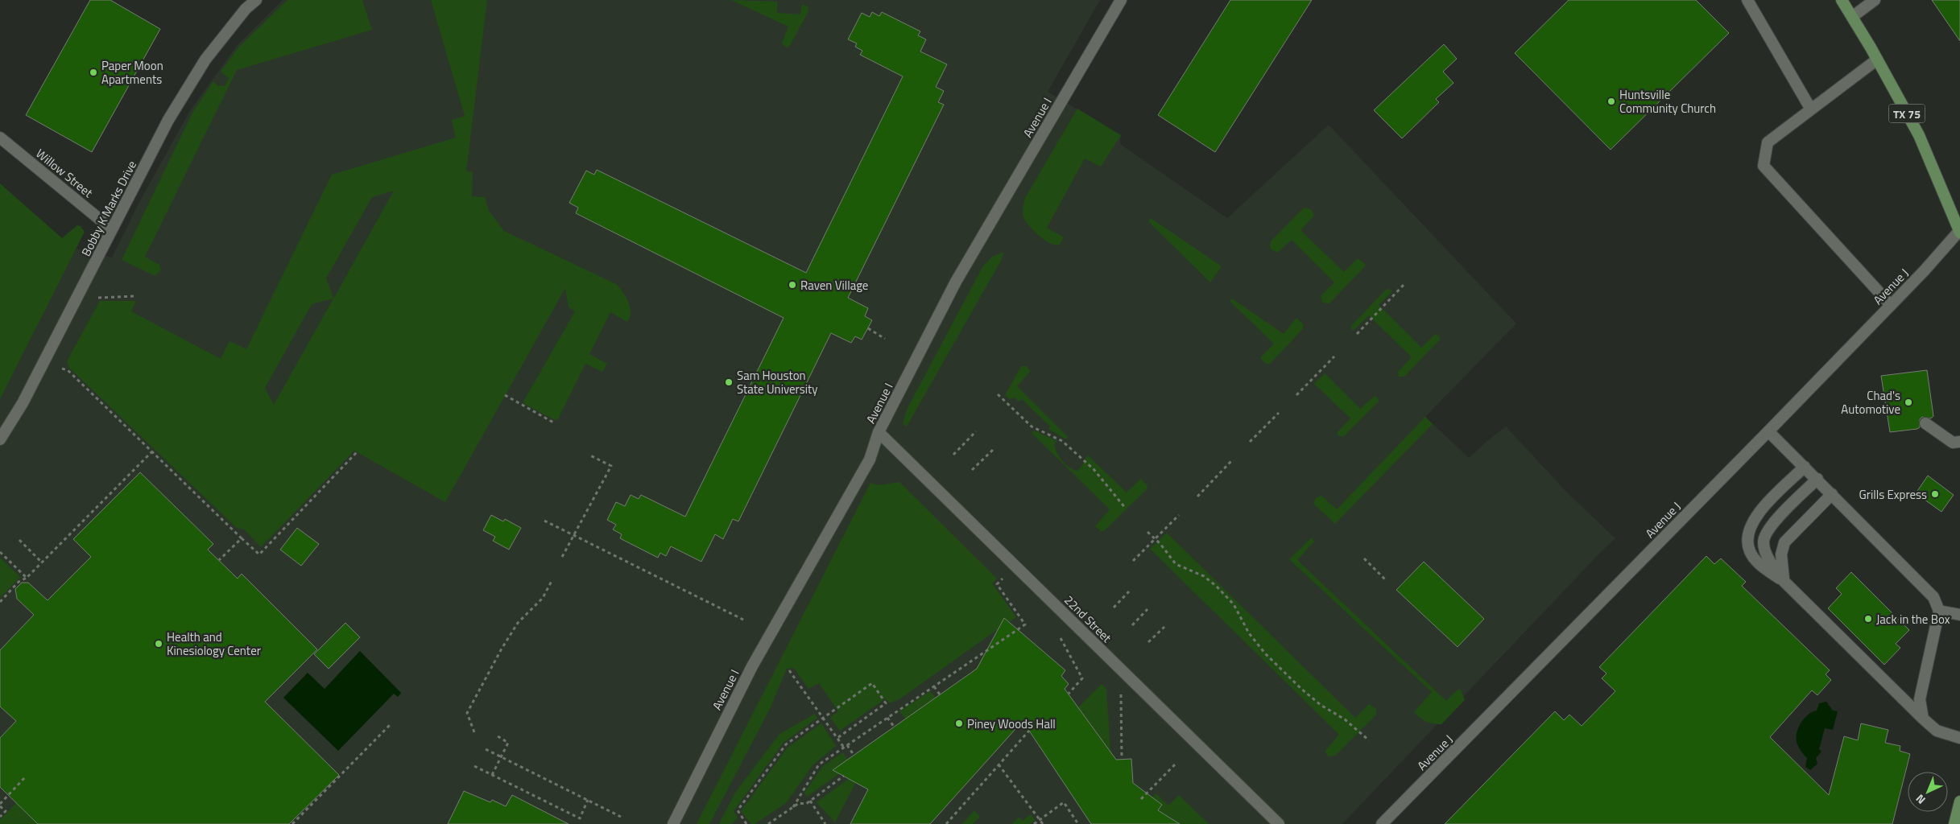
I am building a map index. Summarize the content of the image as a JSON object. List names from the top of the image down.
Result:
{
  "streets": {
    "main road": ["TX 75"],
    "street": [
      "Avenue I",
      "Willow Street",
      "Bobby K Marks Drive",
      "Avenue J",
      "22nd Street"
    ]
  },
  "crossings": [
    ["TX 75", "Avenue J"],
    ["Avenue I", "22nd Street"],
    ["Willow Street", "Bobby K Marks Drive"]
  ],
  "places": [
    "Paper Moon Apartments",
    "Huntsville Community Church",
    "Raven Village",
    "Sam Houston State University",
    "Chad's Automotive",
    "Grills Express",
    "Jack in the Box",
    "Health and Kinesiology Center",
    "Piney Woods Hall"
  ],
  "north": "bottom left"
}
